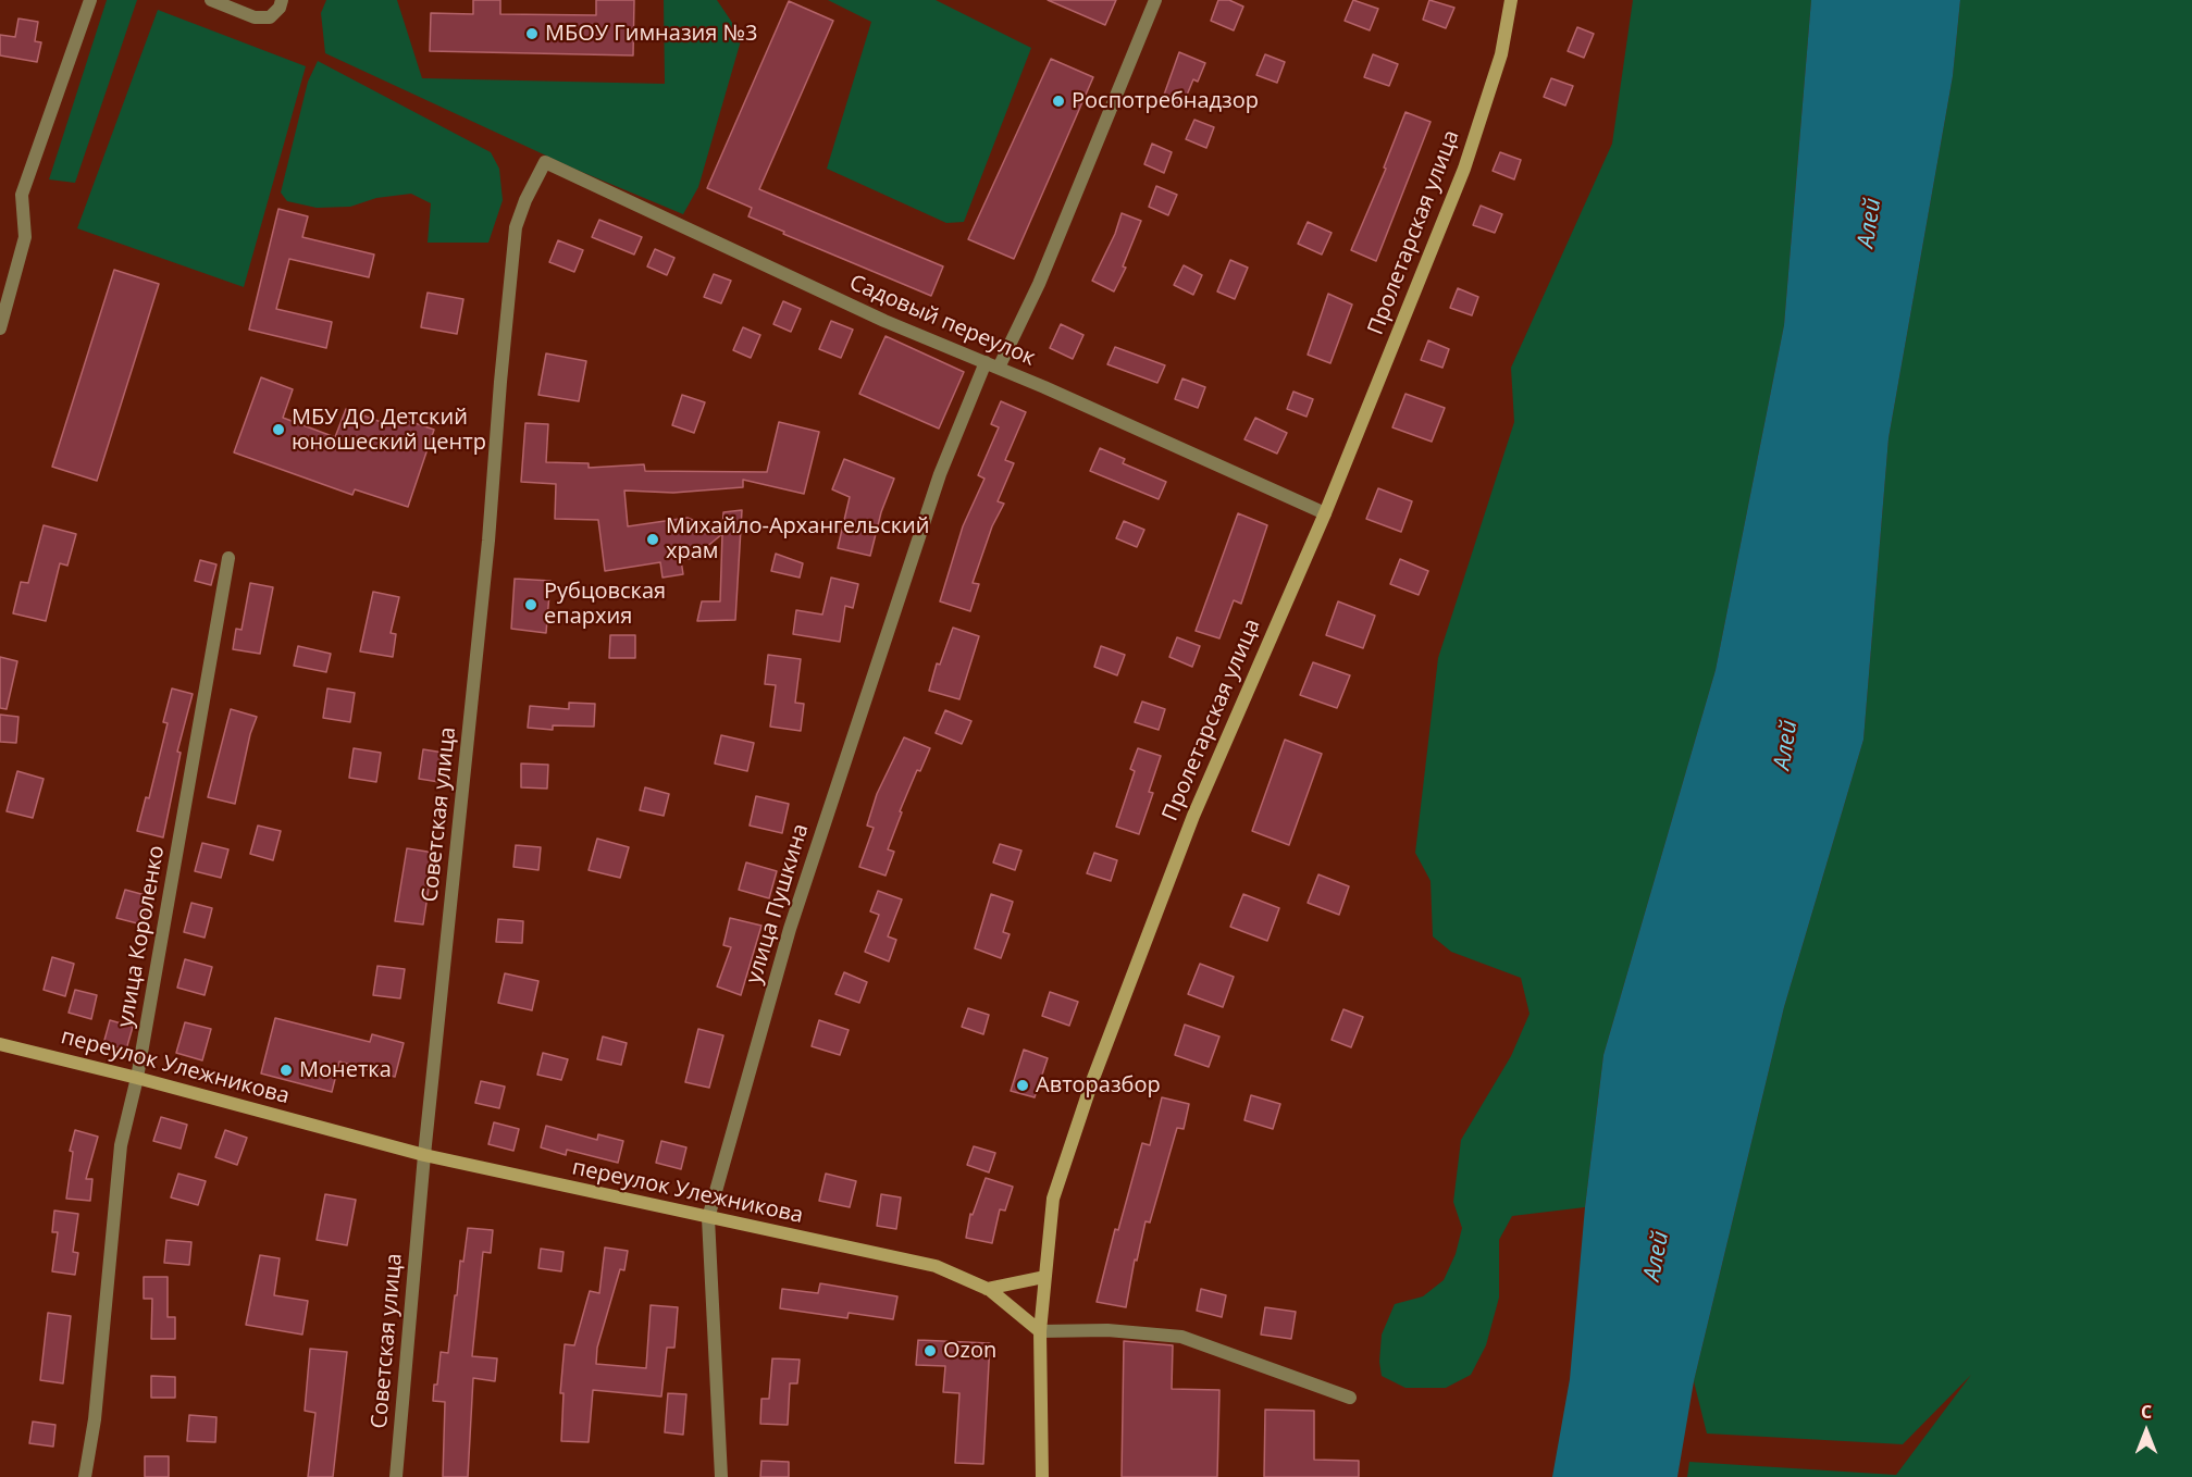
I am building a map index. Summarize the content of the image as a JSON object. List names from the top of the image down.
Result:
{
  "streets": {
    "street": [
      "Пролетарская улица",
      "Садовый переулок",
      "Советская улица",
      "улица Пушкина",
      "улица Короленко",
      "переулок Улежникова"
    ]
  },
  "crossings": [
    ["Пролетарская улица", "Садовый переулок"],
    ["Пролетарская улица", "переулок Улежникова"],
    ["Садовый переулок", "Советская улица"],
    ["Садовый переулок", "улица Пушкина"],
    ["Советская улица", "переулок Улежникова"],
    ["улица Пушкина", "переулок Улежникова"],
    ["улица Короленко", "переулок Улежникова"]
  ],
  "water": ["Алей"],
  "places": [
    "МБОУ Гимназия №3",
    "Роспотребнадзор",
    "МБУ ДО Детский юношеский центр",
    "Михайло-Архангельский храм",
    "Рубцовская епархия",
    "Монетка",
    "Авторазбор",
    "Ozon"
  ],
  "north": "top"
}
